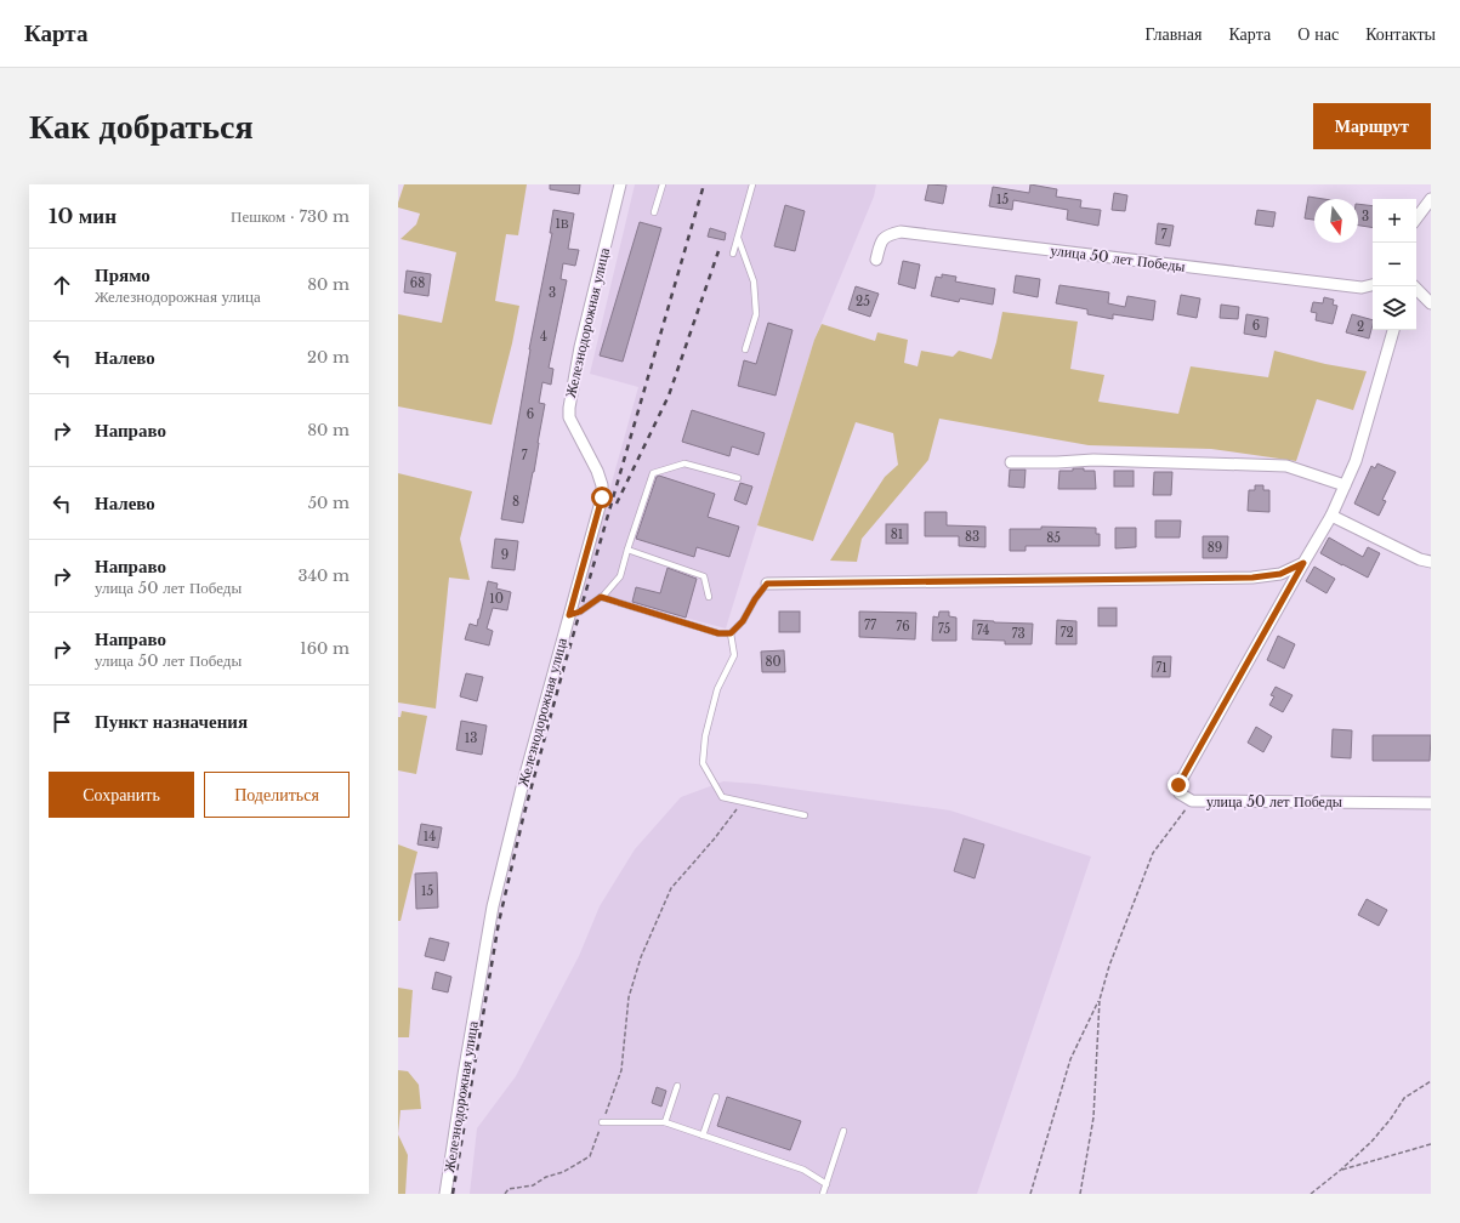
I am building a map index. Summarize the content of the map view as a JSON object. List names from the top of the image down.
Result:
{
  "streets": {
    "street": ["улица 50 лет Победы", "Железнодорожная улица"]
  },
  "house_numbers": [
    "15",
    "3",
    "1В",
    "7",
    "68",
    "3",
    "25",
    "6",
    "2",
    "4",
    "6",
    "7",
    "8",
    "81",
    "83",
    "85",
    "89",
    "9",
    "10",
    "77",
    "76",
    "75",
    "74",
    "72",
    "73",
    "80",
    "71",
    "13",
    "14",
    "15"
  ],
  "north": "bottom",
  "page": {
    "header": "Карта",
    "nav": [
      "Главная",
      "Карта",
      "О нас",
      "Контакты"
    ],
    "buttons": [
      "Маршрут",
      ["Сохранить", "Поделиться"]
    ],
    "title": "Как добраться",
    "heading": ["10 мин", "Пешком · 730 m"],
    "map_buttons": ["+", "−"],
    "list": [
      ["Прямо", "Железнодорожная улица", "80 m"],
      ["Налево", "20 m"],
      ["Направо", "80 m"],
      ["Налево", "50 m"],
      ["Направо", "улица 50 лет Победы", "340 m"],
      ["Направо", "улица 50 лет Победы", "160 m"],
      "Пункт назначения"
    ]
  }
}
